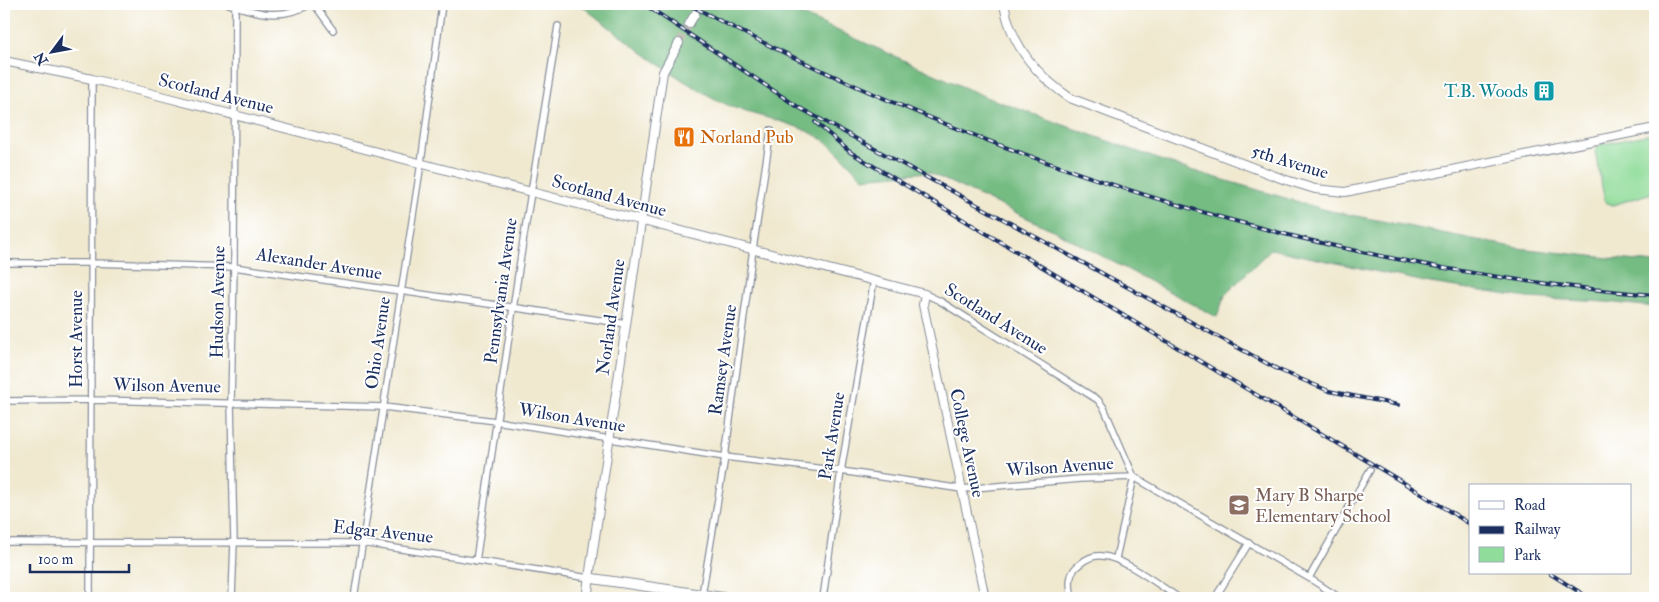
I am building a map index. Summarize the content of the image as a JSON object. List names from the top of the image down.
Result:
{
  "streets": {
    "main road": ["Norland Avenue", "Edgar Avenue"],
    "street": [
      "Scotland Avenue",
      "5th Avenue",
      "Alexander Avenue",
      "Pennsylvania Avenue",
      "Hudson Avenue",
      "Horst Avenue",
      "Ohio Avenue",
      "Ramsey Avenue",
      "Wilson Avenue",
      "Park Avenue",
      "College Avenue"
    ]
  },
  "crossings": [
    ["Scotland Avenue", "Pennsylvania Avenue"],
    ["Scotland Avenue", "Hudson Avenue"],
    ["Scotland Avenue", "Norland Avenue"],
    ["Scotland Avenue", "Horst Avenue"],
    ["Scotland Avenue", "Ohio Avenue"],
    ["Scotland Avenue", "Ramsey Avenue"],
    ["Scotland Avenue", "Wilson Avenue"],
    ["Scotland Avenue", "Park Avenue"],
    ["Scotland Avenue", "College Avenue"],
    ["Alexander Avenue", "Pennsylvania Avenue"],
    ["Alexander Avenue", "Hudson Avenue"],
    ["Alexander Avenue", "Norland Avenue"],
    ["Alexander Avenue", "Horst Avenue"],
    ["Alexander Avenue", "Ohio Avenue"],
    ["Pennsylvania Avenue", "Wilson Avenue"],
    ["Pennsylvania Avenue", "Edgar Avenue"],
    ["Hudson Avenue", "Wilson Avenue"],
    ["Hudson Avenue", "Edgar Avenue"],
    ["Norland Avenue", "Wilson Avenue"],
    ["Norland Avenue", "Edgar Avenue"],
    ["Horst Avenue", "Wilson Avenue"],
    ["Horst Avenue", "Edgar Avenue"],
    ["Ohio Avenue", "Wilson Avenue"],
    ["Ohio Avenue", "Edgar Avenue"],
    ["Ramsey Avenue", "Wilson Avenue"],
    ["Ramsey Avenue", "Edgar Avenue"],
    ["Wilson Avenue", "Park Avenue"],
    ["Wilson Avenue", "College Avenue"]
  ],
  "places": {
    "building": ["T.B. Woods"],
    "restaurant": ["Norland Pub"],
    "school or university": ["Mary B Sharpe Elementary School"]
  },
  "legend": ["Road", "Railway", "Park"],
  "scale_bar": "100 m",
  "north": "bottom left"
}
